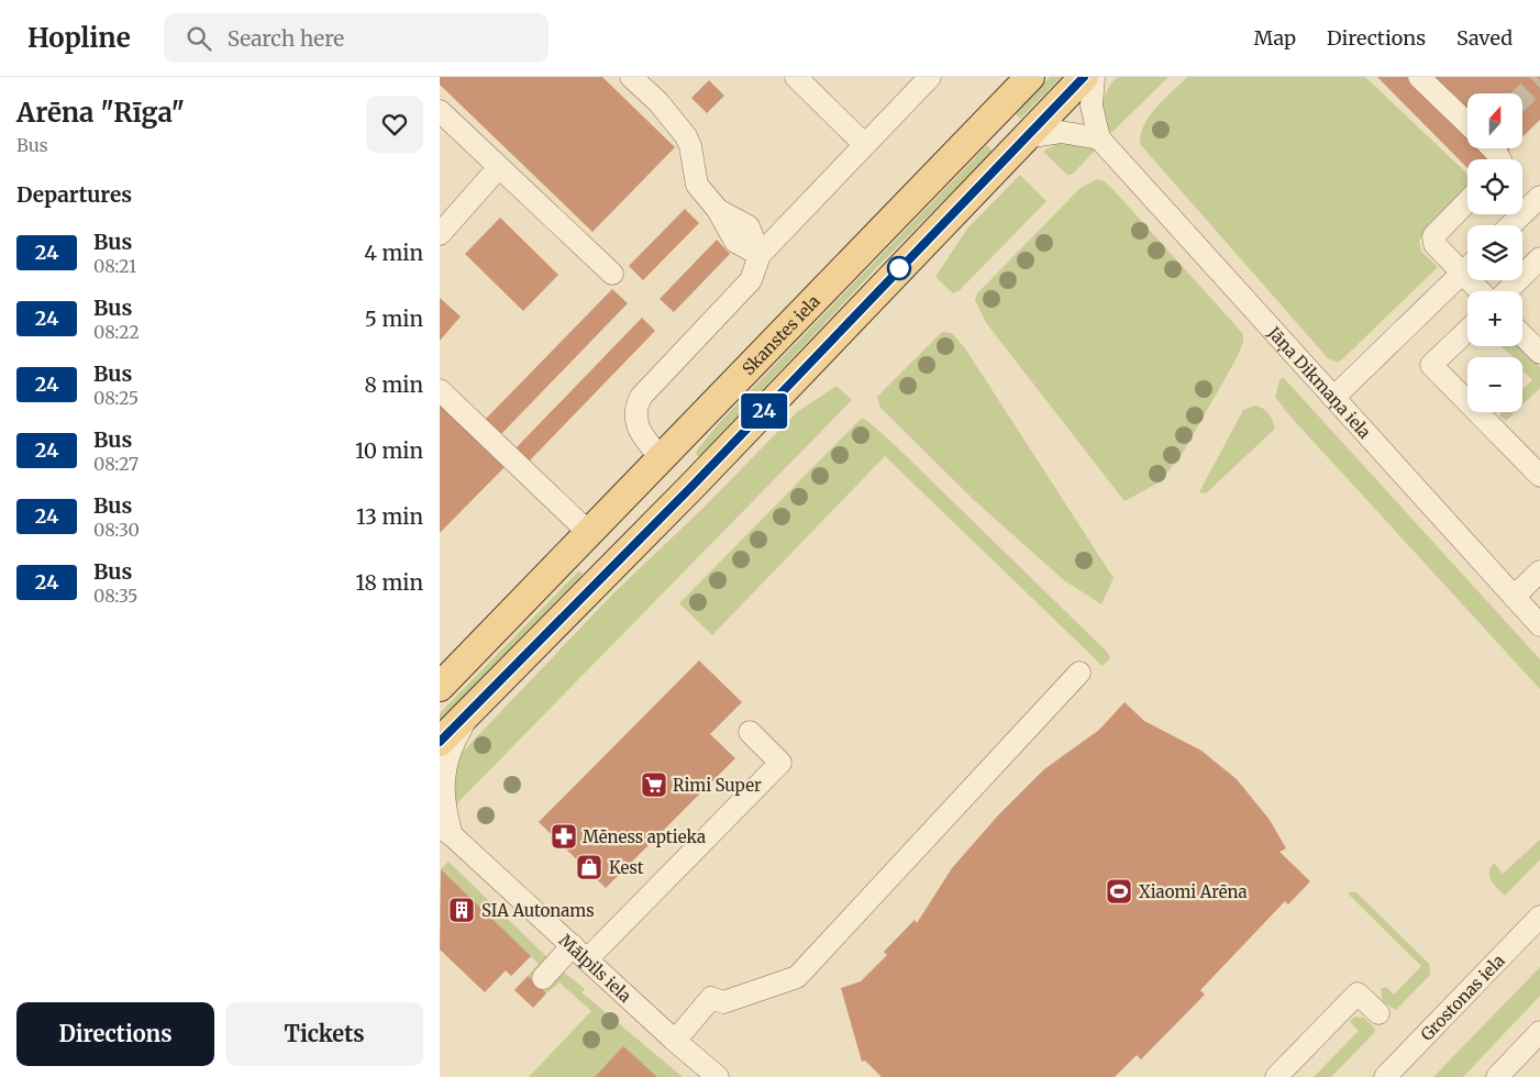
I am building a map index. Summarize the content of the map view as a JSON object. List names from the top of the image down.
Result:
{
  "streets": {
    "main road": ["Skanstes iela"],
    "street": ["Jāņa Dikmaņa iela", "Mālpils iela", "Grostonas iela"]
  },
  "places": {
    "supermarket": ["Rimi Super"],
    "pharmacy": ["Mēness aptieka"],
    "shop": ["Kest"],
    "sports": ["Xiaomi Arēna"],
    "building": ["SIA Autonams"]
  },
  "lines": ["bus line 24"],
  "north": "top",
  "page": {
    "header": "Hopline",
    "search": "Search here",
    "nav": ["Map", "Directions", "Saved"],
    "heading": [
      ["Arēna \"Rīga\"", "Bus"],
      "Departures"
    ],
    "on_map": "24",
    "map_buttons": ["+", "−"],
    "list": [
      {
        "mark": "24",
        "name": "Bus",
        "note": "08:21",
        "value": "4 min"
      },
      {
        "mark": "24",
        "name": "Bus",
        "note": "08:22",
        "value": "5 min"
      },
      {
        "mark": "24",
        "name": "Bus",
        "note": "08:25",
        "value": "8 min"
      },
      {
        "mark": "24",
        "name": "Bus",
        "note": "08:27",
        "value": "10 min"
      },
      {
        "mark": "24",
        "name": "Bus",
        "note": "08:30",
        "value": "13 min"
      },
      {
        "mark": "24",
        "name": "Bus",
        "note": "08:35",
        "value": "18 min"
      }
    ],
    "buttons": ["Directions", "Tickets"]
  }
}
